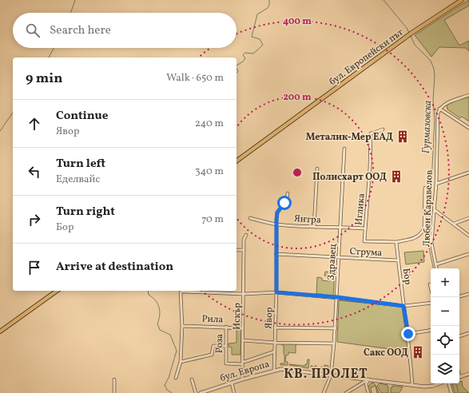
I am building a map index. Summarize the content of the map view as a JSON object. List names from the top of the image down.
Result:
{
  "streets": {
    "main road": ["бул. Европейски път"],
    "street": [
      "Любен Каравелов",
      "Иглика",
      "Янтра",
      "Струма",
      "Здравец",
      "Бор",
      "Искър",
      "Явор",
      "Рила",
      "Роза",
      "бул. Европа"
    ]
  },
  "crossings": [
    ["Иглика", "Янтра"],
    ["Иглика", "Бор"],
    ["Янтра", "Здравец"],
    ["Янтра", "Явор"],
    ["Струма", "Здравец"],
    ["Струма", "Бор"],
    ["Струма", "Явор"],
    ["Здравец", "бул. Европа"],
    ["Бор", "бул. Европа"],
    ["Искър", "Рила"],
    ["Искър", "Роза"],
    ["Искър", "бул. Европа"],
    ["Явор", "бул. Европа"],
    ["Рила", "Роза"]
  ],
  "districts": ["КВ. ПРОЛЕТ"],
  "water": ["Гурмазовска"],
  "places": {
    "building": ["Металик-Мер ЕАД", "Полисхарт ООД", "Сакс ООД"]
  },
  "page": {
    "search": "Search here",
    "heading": ["9 min", "Walk · 650 m"],
    "list": [
      ["Continue", "Явор", "240 m"],
      ["Turn left", "Еделвайс", "340 m"],
      ["Turn right", "Бор", "70 m"],
      "Arrive at destination"
    ],
    "map_buttons": ["+", "−"]
  },
  "rings": ["400 m", "200 m"]
}
